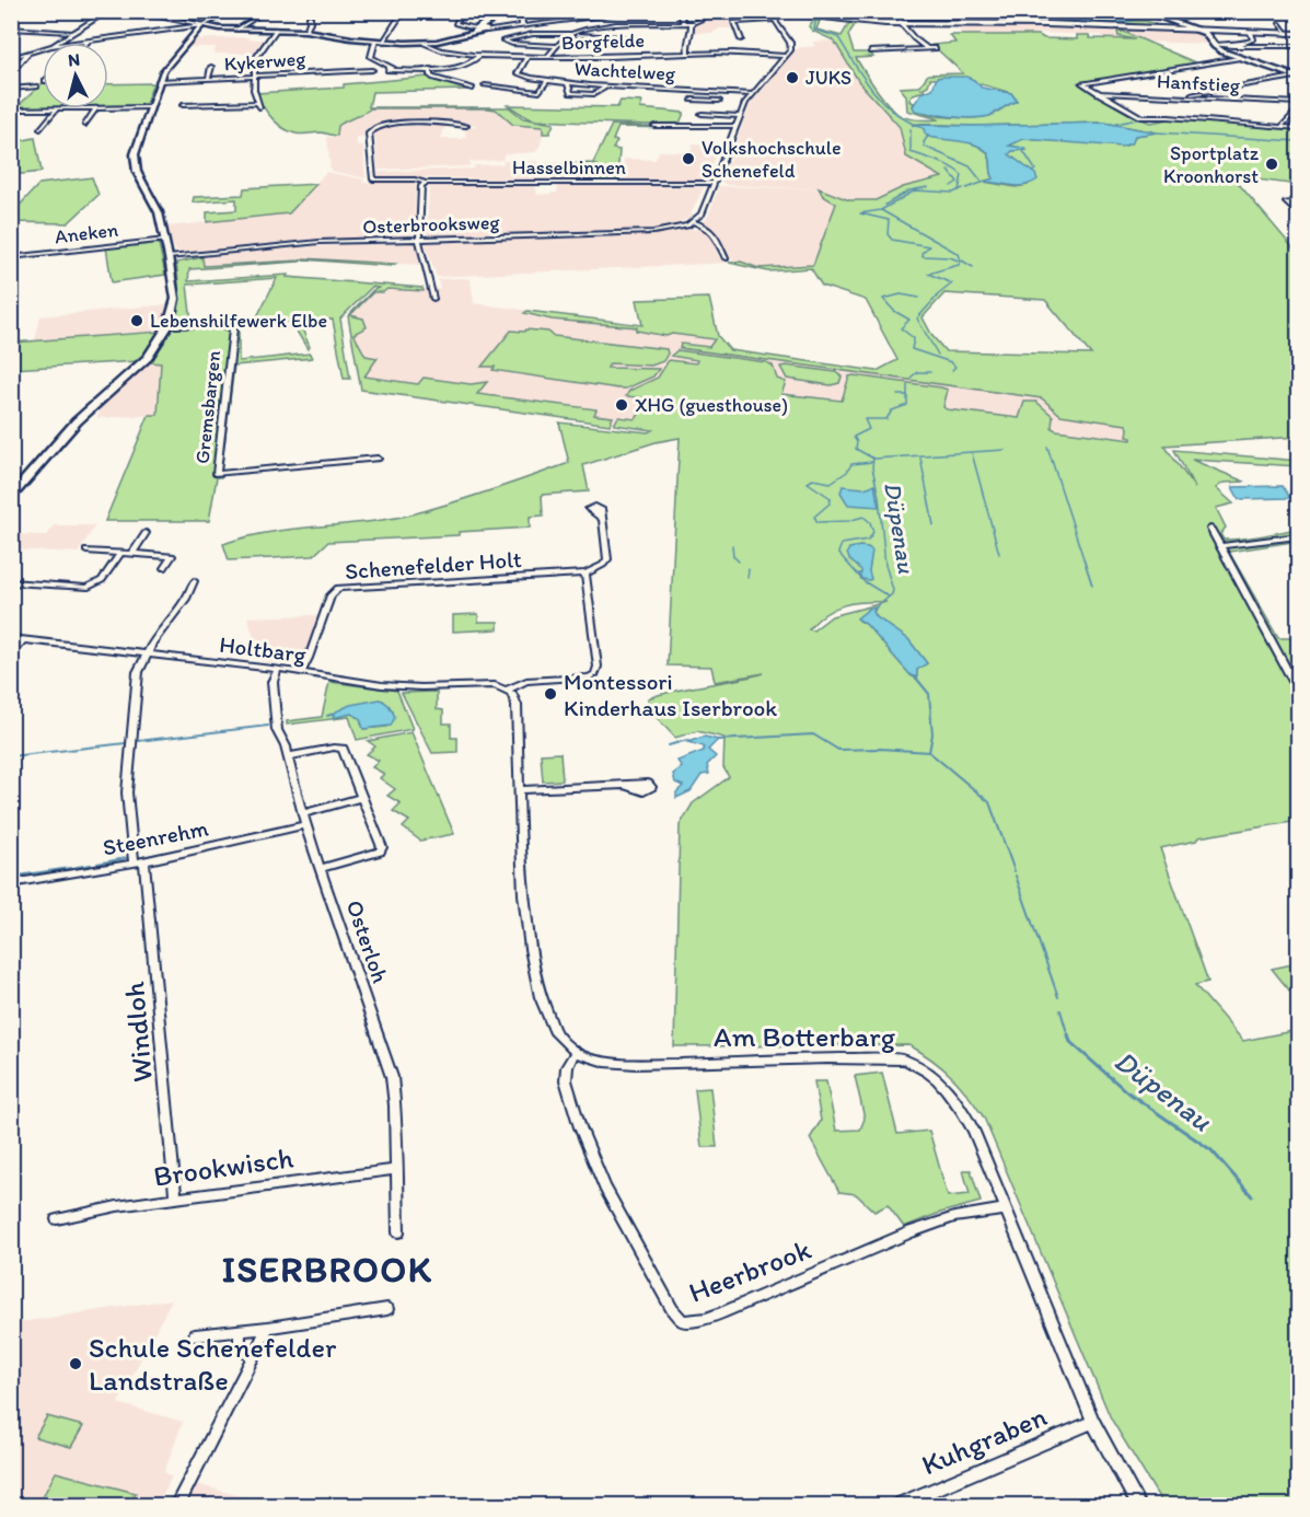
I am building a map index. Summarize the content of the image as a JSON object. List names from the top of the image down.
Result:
{
  "streets": {
    "street": [
      "Borgfelde",
      "Kykerweg",
      "Wachtelweg",
      "Hanfstieg",
      "Hasselbinnen",
      "Osterbrooksweg",
      "Aneken",
      "Gremsbargen",
      "Schenefelder Holt",
      "Holtbarg",
      "Steenrehm",
      "Osterloh",
      "Windloh",
      "Am Botterbarg",
      "Brookwisch",
      "Heerbrook",
      "Kuhgraben"
    ]
  },
  "crossings": [
    ["Borgfelde", "Wachtelweg"],
    ["Schenefelder Holt", "Holtbarg"],
    ["Holtbarg", "Osterloh"],
    ["Holtbarg", "Windloh"],
    ["Steenrehm", "Osterloh"],
    ["Steenrehm", "Windloh"],
    ["Osterloh", "Brookwisch"],
    ["Windloh", "Brookwisch"],
    ["Am Botterbarg", "Heerbrook"],
    ["Am Botterbarg", "Kuhgraben"]
  ],
  "districts": ["ISERBROOK"],
  "water": ["Düpenau"],
  "places": [
    "JUKS",
    "Volkshochschule Schenefeld",
    "Sportplatz Kroonhorst",
    "Lebenshilfewerk Elbe",
    "XHG (guesthouse)",
    "Montessori Kinderhaus Iserbrook",
    "Schule Schenefelder Landstraße"
  ],
  "north": "top"
}
